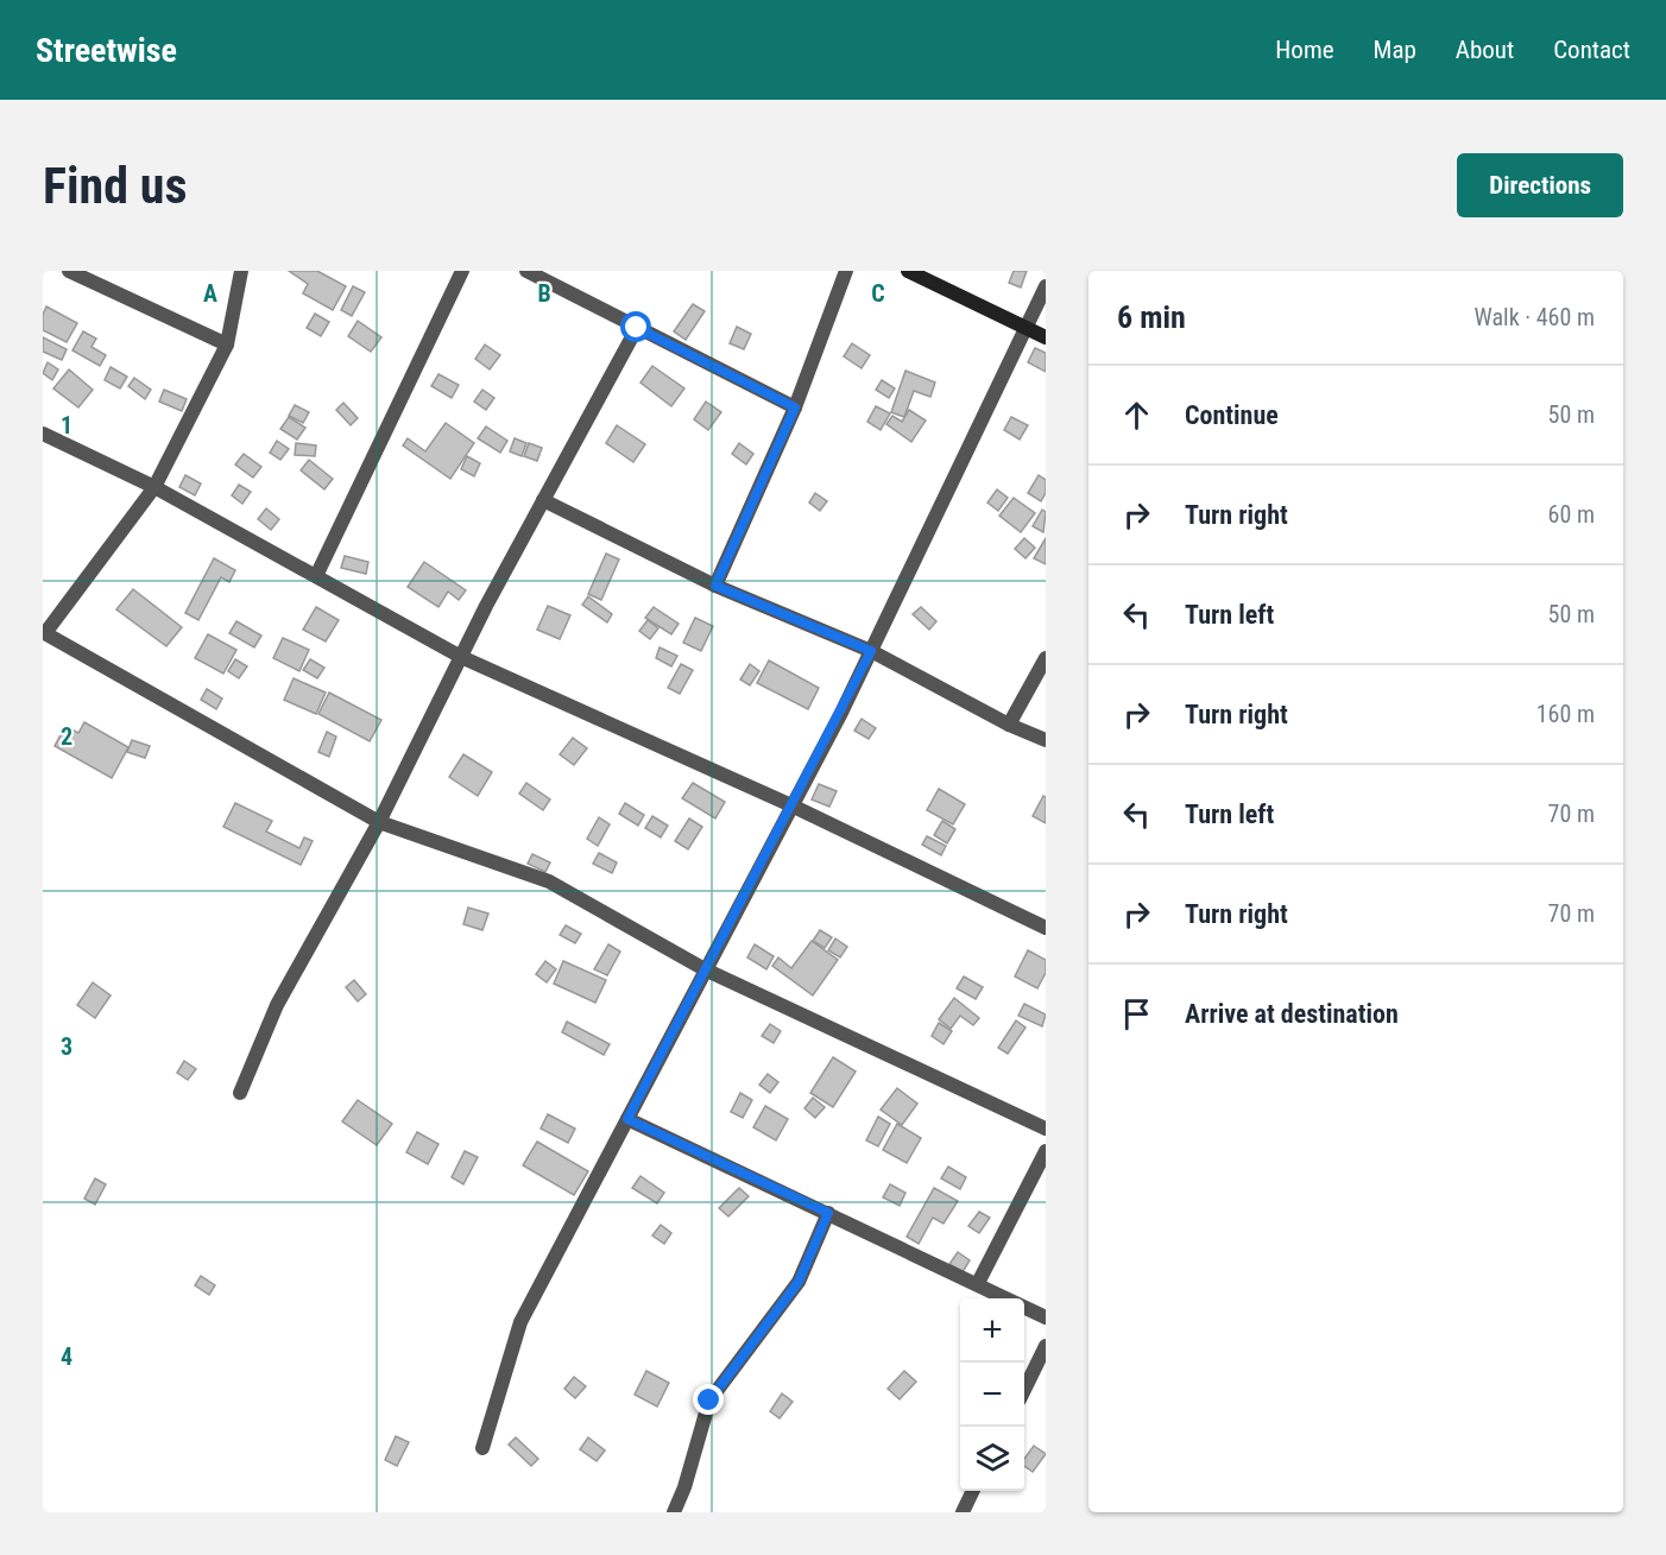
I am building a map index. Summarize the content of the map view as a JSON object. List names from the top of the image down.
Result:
{
  "page": {
    "header": "Streetwise",
    "nav": [
      "Home",
      "Map",
      "About",
      "Contact"
    ],
    "buttons": "Directions",
    "title": "Find us",
    "heading": ["6 min", "Walk · 460 m"],
    "list": [
      ["Continue", "50 m"],
      ["Turn right", "60 m"],
      ["Turn left", "50 m"],
      ["Turn right", "160 m"],
      ["Turn left", "70 m"],
      ["Turn right", "70 m"],
      "Arrive at destination"
    ],
    "map_buttons": ["+", "−"]
  },
  "grid": {
    "columns": ["A", "B", "C"],
    "rows": [
      "1",
      "2",
      "3",
      "4"
    ]
  }
}
